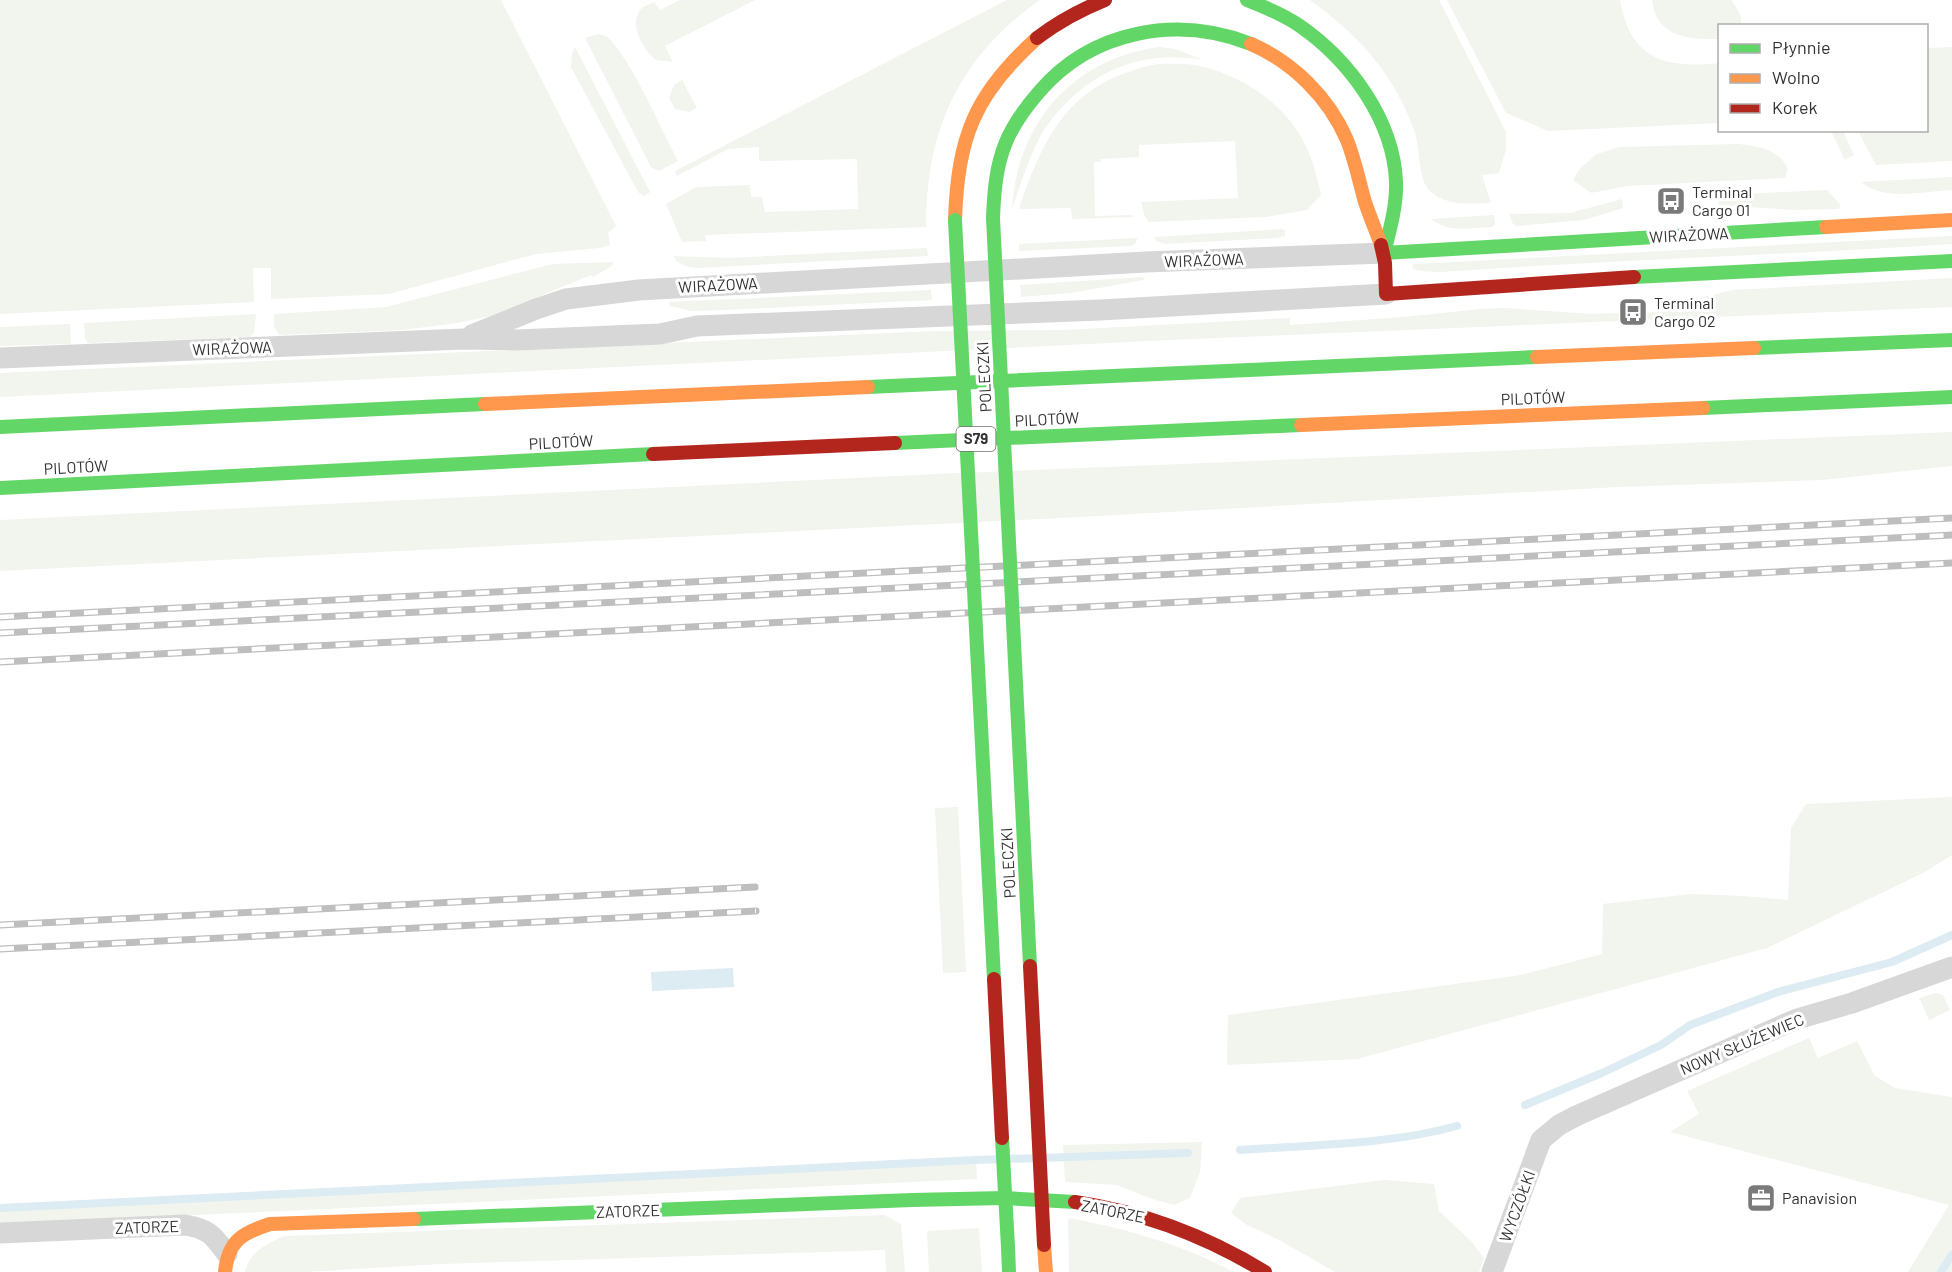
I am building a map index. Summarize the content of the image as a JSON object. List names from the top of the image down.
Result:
{
  "streets": {
    "main road": [
      "WIRAŻOWA",
      "POLECZKI",
      "PILOTÓW",
      "S79",
      "ZATORZE"
    ],
    "street": ["NOWY SŁUŻEWIEC", "WYCZÓŁKI"]
  },
  "crossings": [
    ["WIRAŻOWA", "POLECZKI"],
    ["NOWY SŁUŻEWIEC", "WYCZÓŁKI"]
  ],
  "places": {
    "bus stop": ["Terminal Cargo 01", "Terminal Cargo 02"],
    "office": ["Panavision"]
  },
  "legend": ["Płynnie", "Wolno", "Korek"]
}
